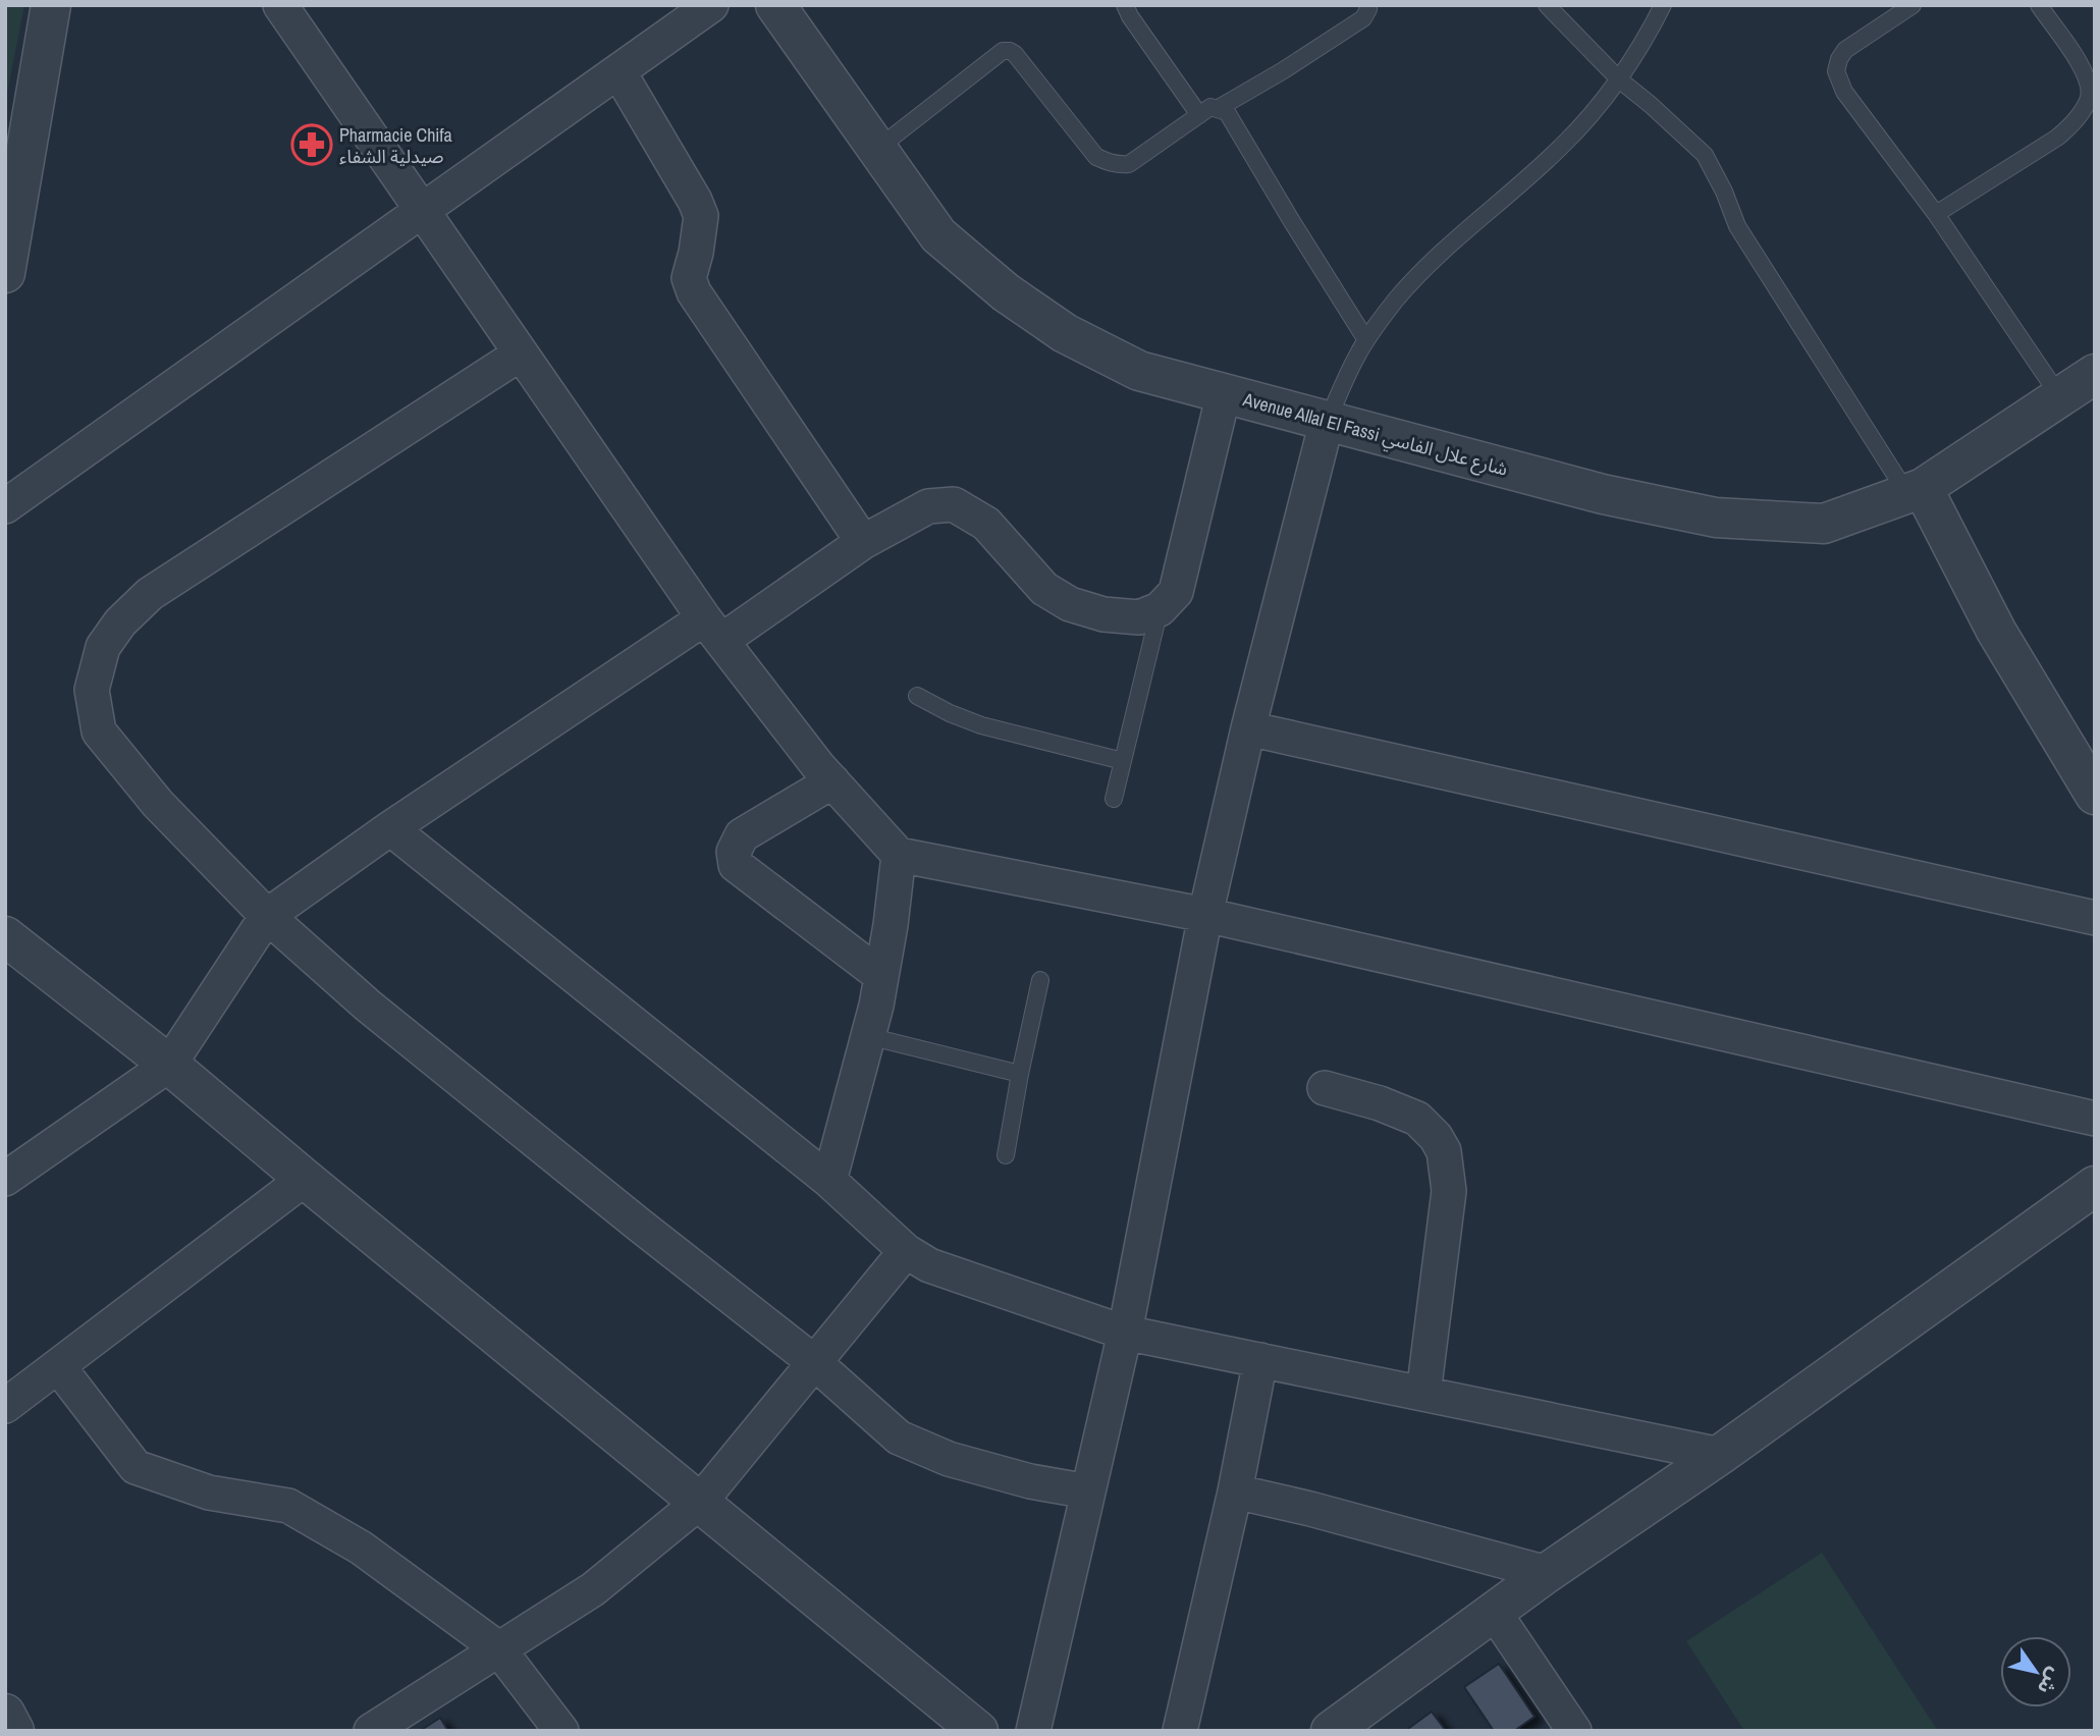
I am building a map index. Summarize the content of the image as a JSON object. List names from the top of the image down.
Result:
{
  "streets": {
    "street": ["Avenue Allal El Fassi شارع علال الفاسي"]
  },
  "places": {
    "pharmacy": ["Pharmacie Chifa صيدلية الشفاء"]
  },
  "north": "bottom right"
}
